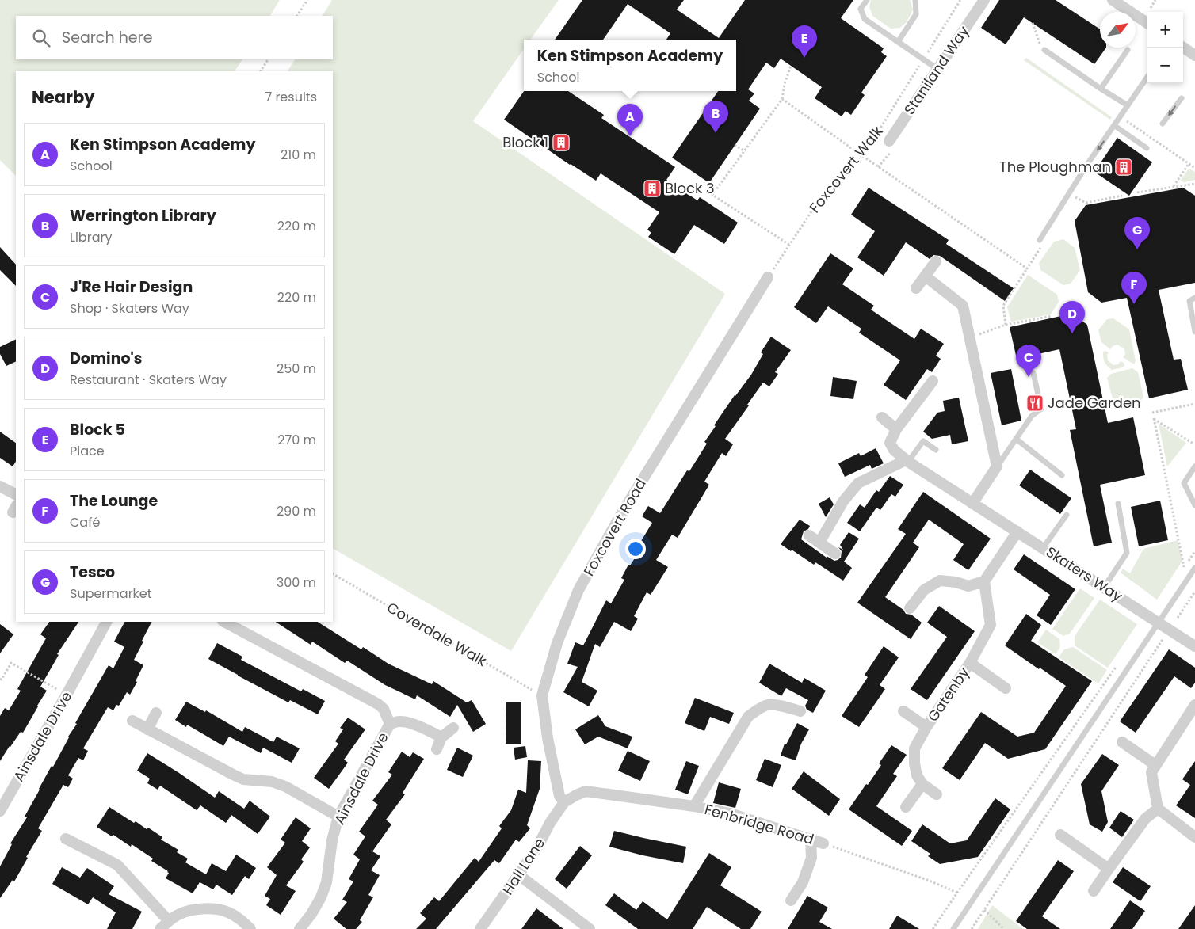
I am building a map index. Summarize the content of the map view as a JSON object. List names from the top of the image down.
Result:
{
  "streets": {
    "street": [
      "Staniland Way",
      "Foxcovert Road",
      "Skaters Way",
      "Gatenby",
      "Ainsdale Drive",
      "Fenbridge Road",
      "Hall Lane"
    ],
    "path": ["Foxcovert Walk", "Coverdale Walk"]
  },
  "crossings": [
    ["Foxcovert Walk", "Foxcovert Road"],
    ["Foxcovert Road", "Coverdale Walk"],
    ["Foxcovert Road", "Fenbridge Road"],
    ["Foxcovert Road", "Hall Lane"],
    ["Fenbridge Road", "Hall Lane"]
  ],
  "places": {
    "building": ["Block 1", "The Ploughman", "Block 3"],
    "restaurant": ["Jade Garden"]
  },
  "north": "top right",
  "page": {
    "map_buttons": ["+", "−"],
    "search": "Search here",
    "pins": [
      "E",
      "B",
      "A",
      "G",
      "F",
      "D",
      "C"
    ],
    "popup": ["Ken Stimpson Academy", "School"],
    "heading": ["Nearby", "7 results"],
    "list": [
      {
        "mark": "A",
        "name": "Ken Stimpson Academy",
        "note": "School",
        "value": "210 m"
      },
      {
        "mark": "B",
        "name": "Werrington Library",
        "note": "Library",
        "value": "220 m"
      },
      {
        "mark": "C",
        "name": "J'Re Hair Design",
        "note": "Shop · Skaters Way",
        "value": "220 m"
      },
      {
        "mark": "D",
        "name": "Domino's",
        "note": "Restaurant · Skaters Way",
        "value": "250 m"
      },
      {
        "mark": "E",
        "name": "Block 5",
        "note": "Place",
        "value": "270 m"
      },
      {
        "mark": "F",
        "name": "The Lounge",
        "note": "Café",
        "value": "290 m"
      },
      {
        "mark": "G",
        "name": "Tesco",
        "note": "Supermarket",
        "value": "300 m"
      }
    ]
  }
}
